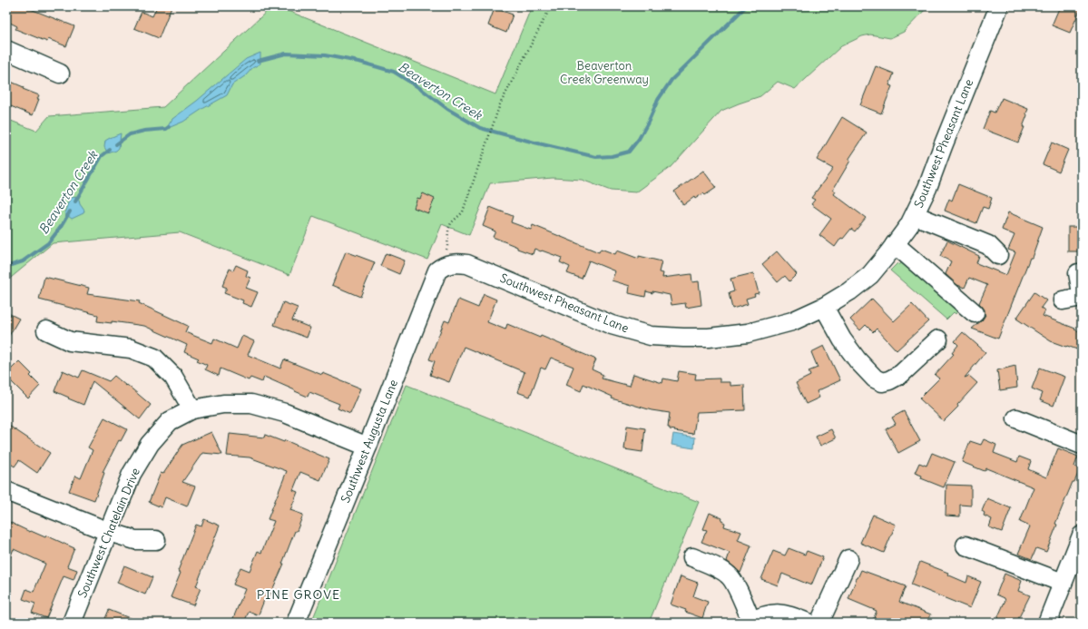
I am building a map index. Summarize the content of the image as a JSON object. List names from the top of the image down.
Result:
{
  "streets": {
    "street": ["Southwest Pheasant Lane", "Southwest Augusta Lane", "Southwest Chatelain Drive"]
  },
  "crossings": [
    ["Southwest Pheasant Lane", "Southwest Augusta Lane"],
    ["Southwest Augusta Lane", "Southwest Chatelain Drive"]
  ],
  "districts": ["PINE GROVE"],
  "water": ["Beaverton Creek"],
  "parks": ["Beaverton Creek Greenway"]
}
